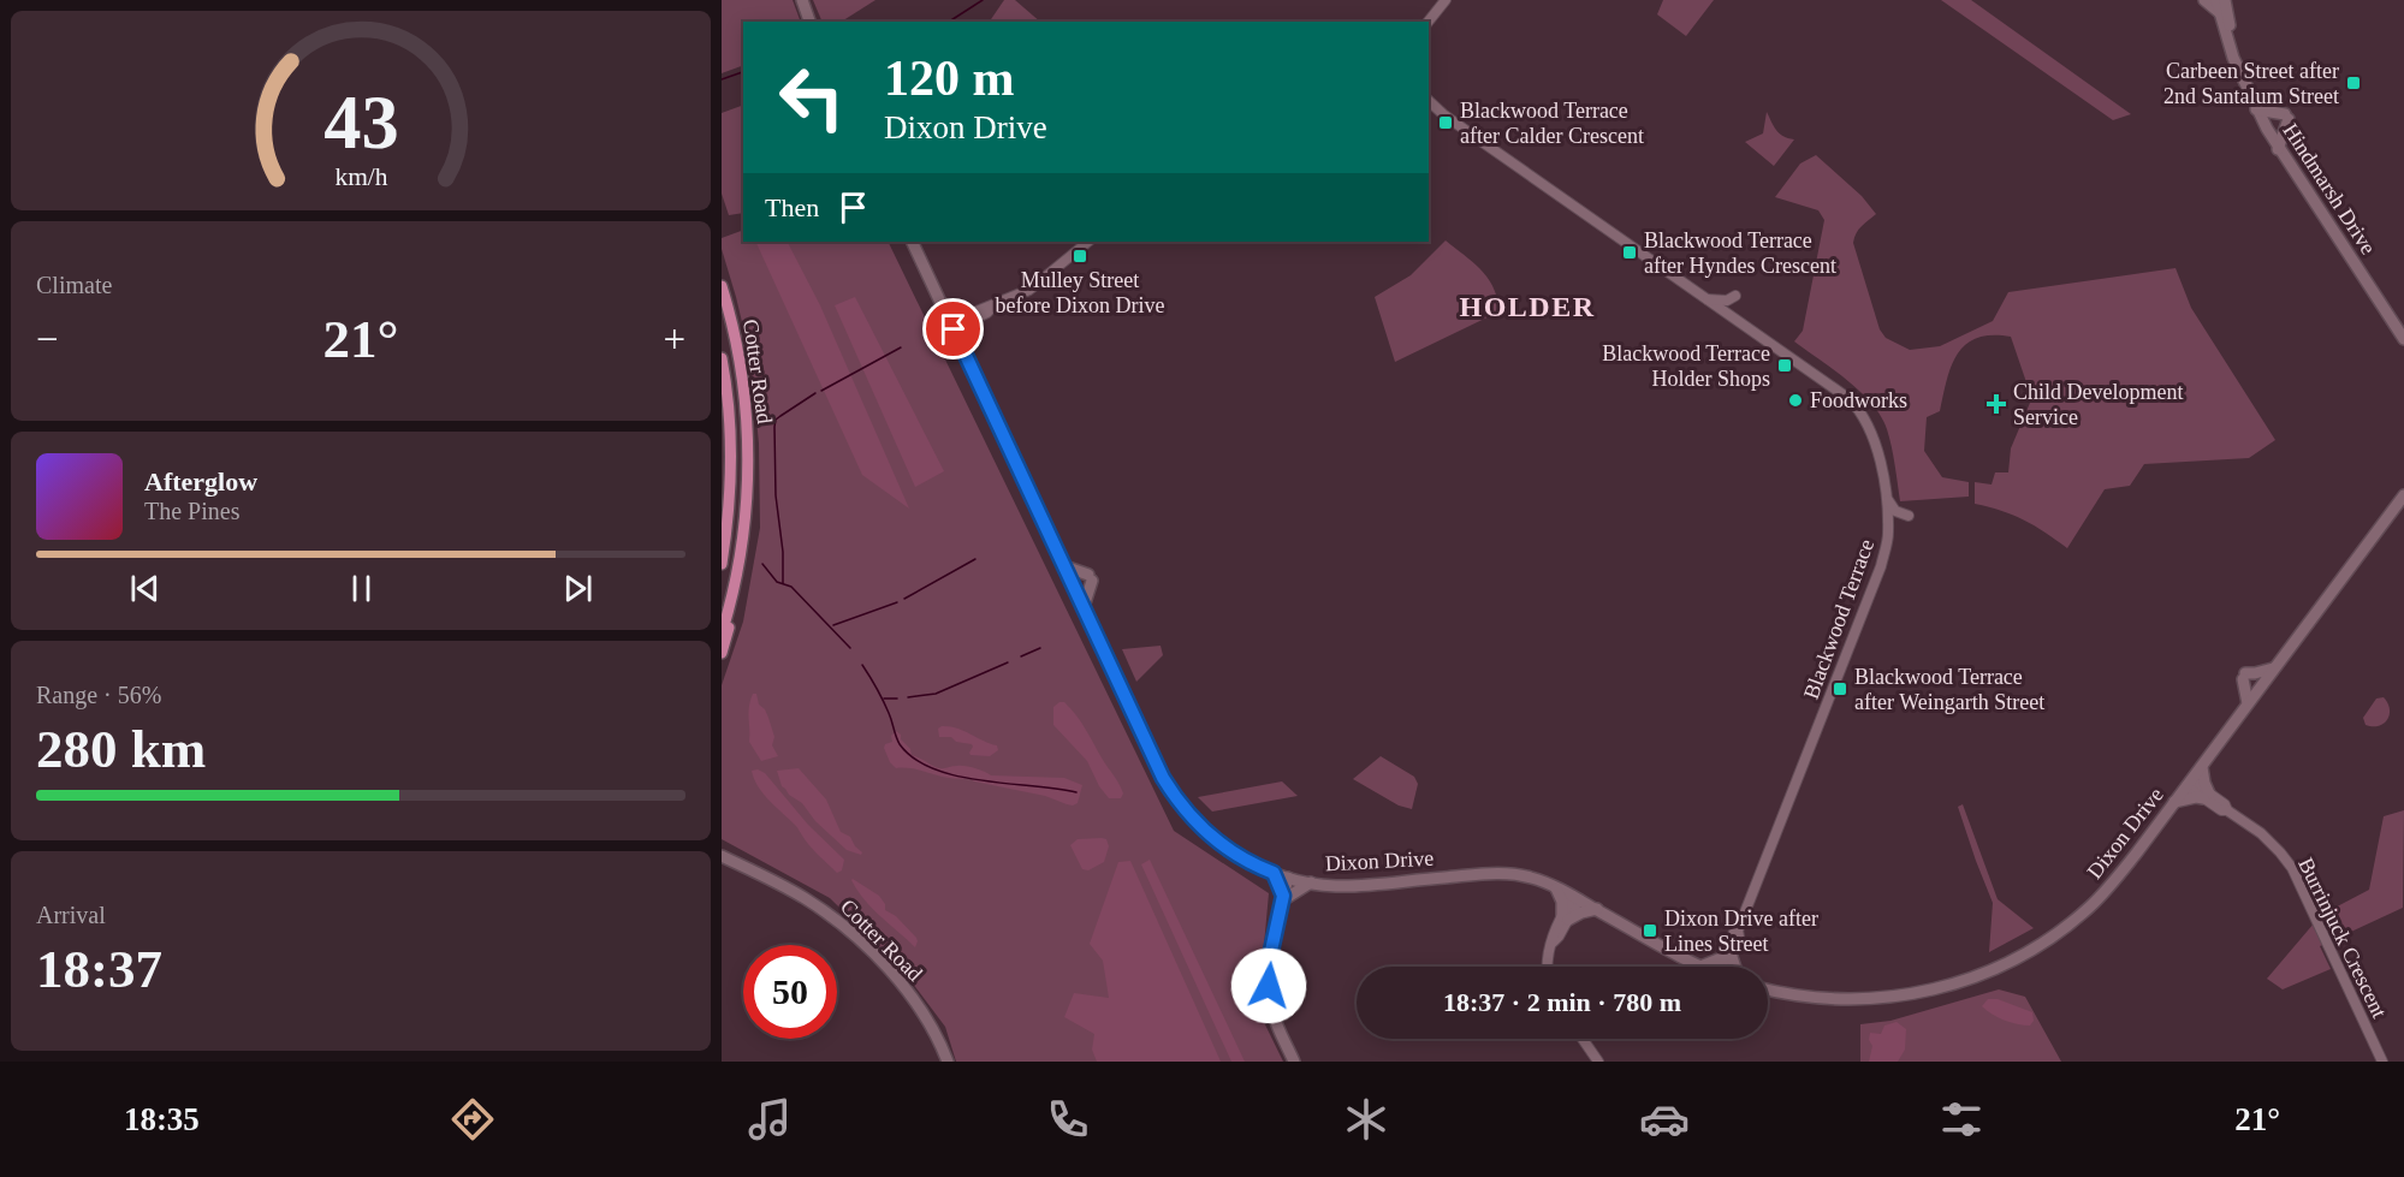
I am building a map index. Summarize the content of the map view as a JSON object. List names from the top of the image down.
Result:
{
  "streets": {
    "main road": ["Hindmarsh Drive", "Cotter Road", "Dixon Drive"],
    "street": ["Blackwood Terrace", "Burrinjuck Crescent"]
  },
  "crossings": [
    ["Dixon Drive", "Burrinjuck Crescent"]
  ],
  "districts": ["HOLDER"],
  "places": {
    "transit": [
      "Carbeen Street after 2nd Santalum Street",
      "Blackwood Terrace after Calder Crescent",
      "Blackwood Terrace after Hyndes Crescent",
      "Mulley Street before Dixon Drive",
      "Blackwood Terrace Holder Shops",
      "Blackwood Terrace after Weingarth Street",
      "Dixon Drive after Lines Street"
    ],
    "other": ["Foodworks"],
    "health": ["Child Development Service"]
  },
  "page": {
    "turn": ["120 m", "Dixon Drive"],
    "then": "Then",
    "tile": [
      "Climate",
      ["Range · 56%", "280 km"],
      ["Arrival", "18:37"]
    ],
    "heat": ["−", "21°", "+"],
    "song": ["Afterglow", "The Pines"],
    "limit": "50",
    "trip": "18:37 · 2 min · 780 m",
    "tabs": ["18:35", "21°"],
    "gauge": ["43", "km/h"]
  }
}
